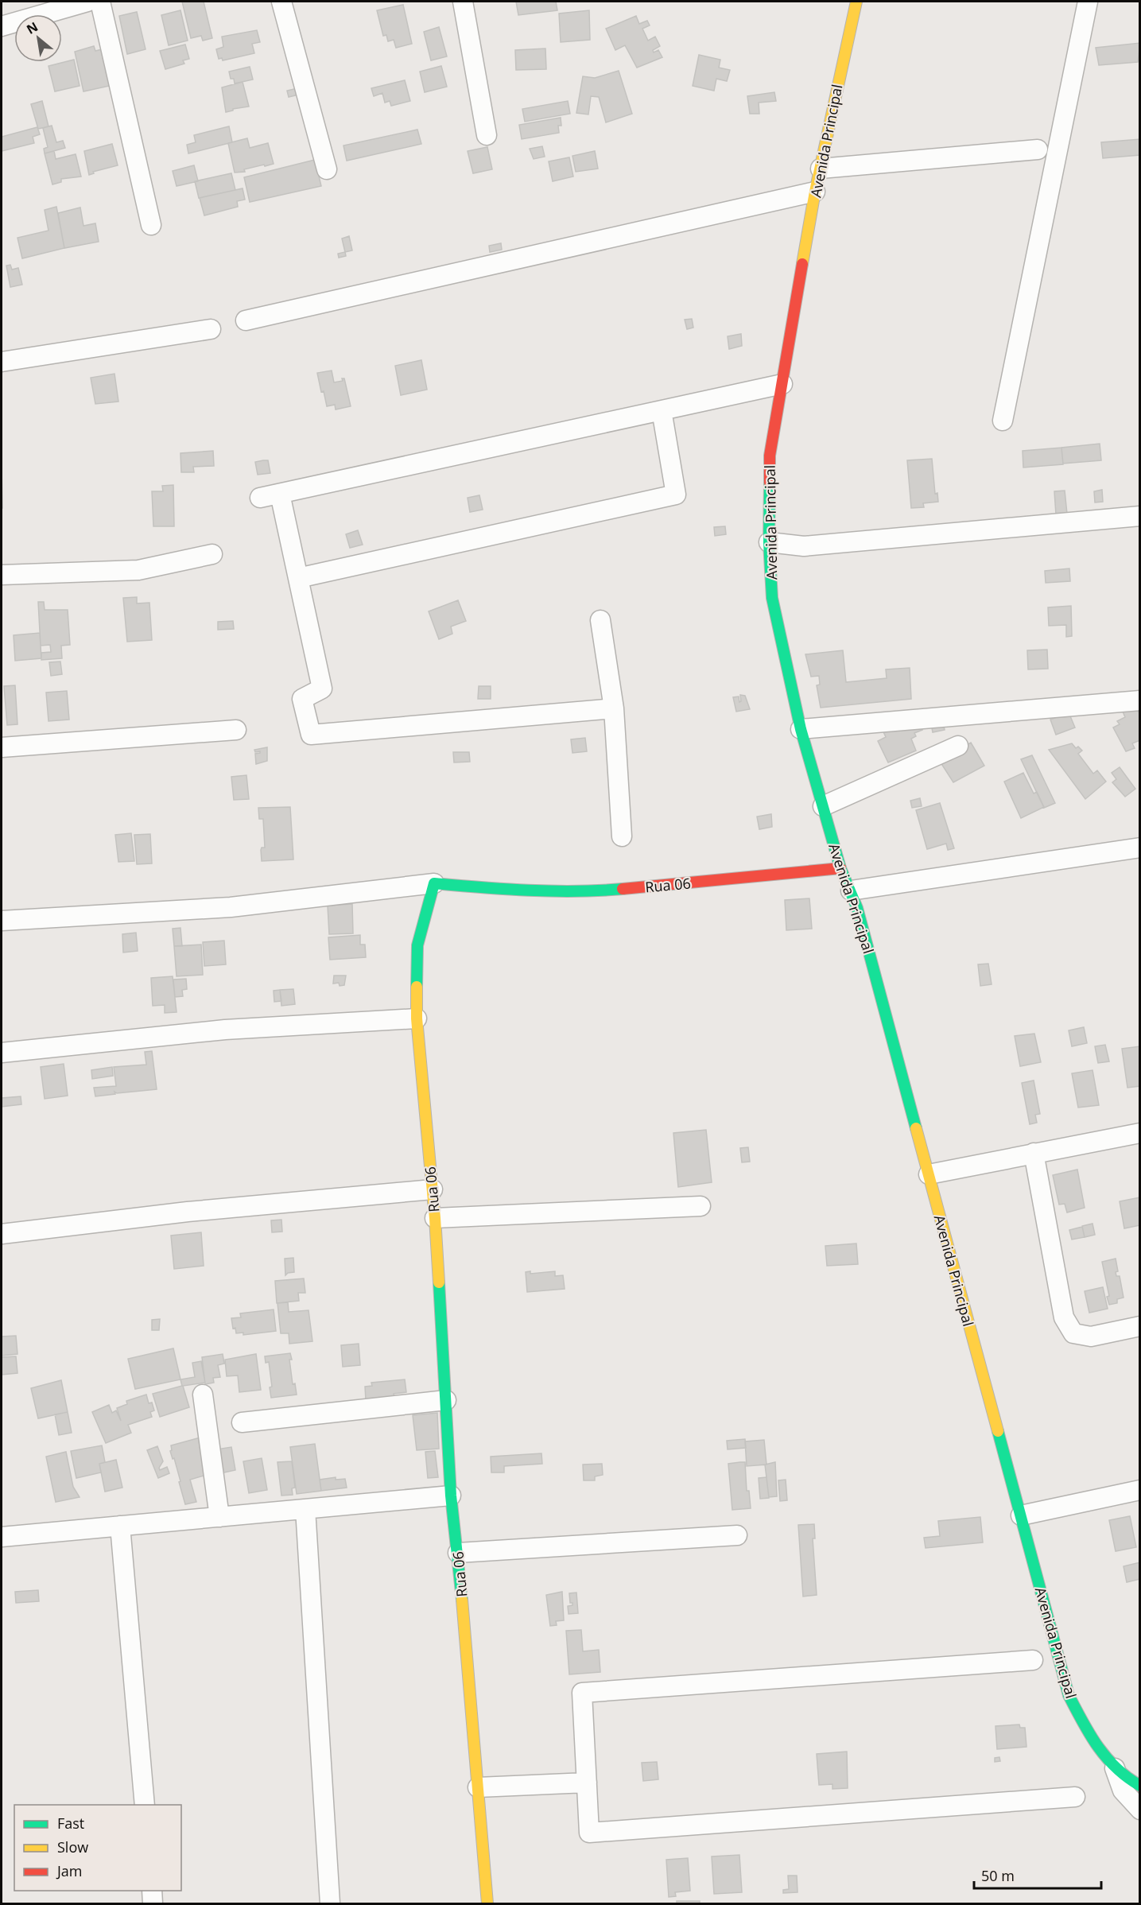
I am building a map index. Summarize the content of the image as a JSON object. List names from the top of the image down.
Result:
{
  "streets": {
    "street": ["Avenida Principal", "Rua 06"]
  },
  "crossings": [
    ["Avenida Principal", "Rua 06"]
  ],
  "legend": ["Fast", "Slow", "Jam"],
  "scale_bar": "50 m",
  "north": "top left"
}
